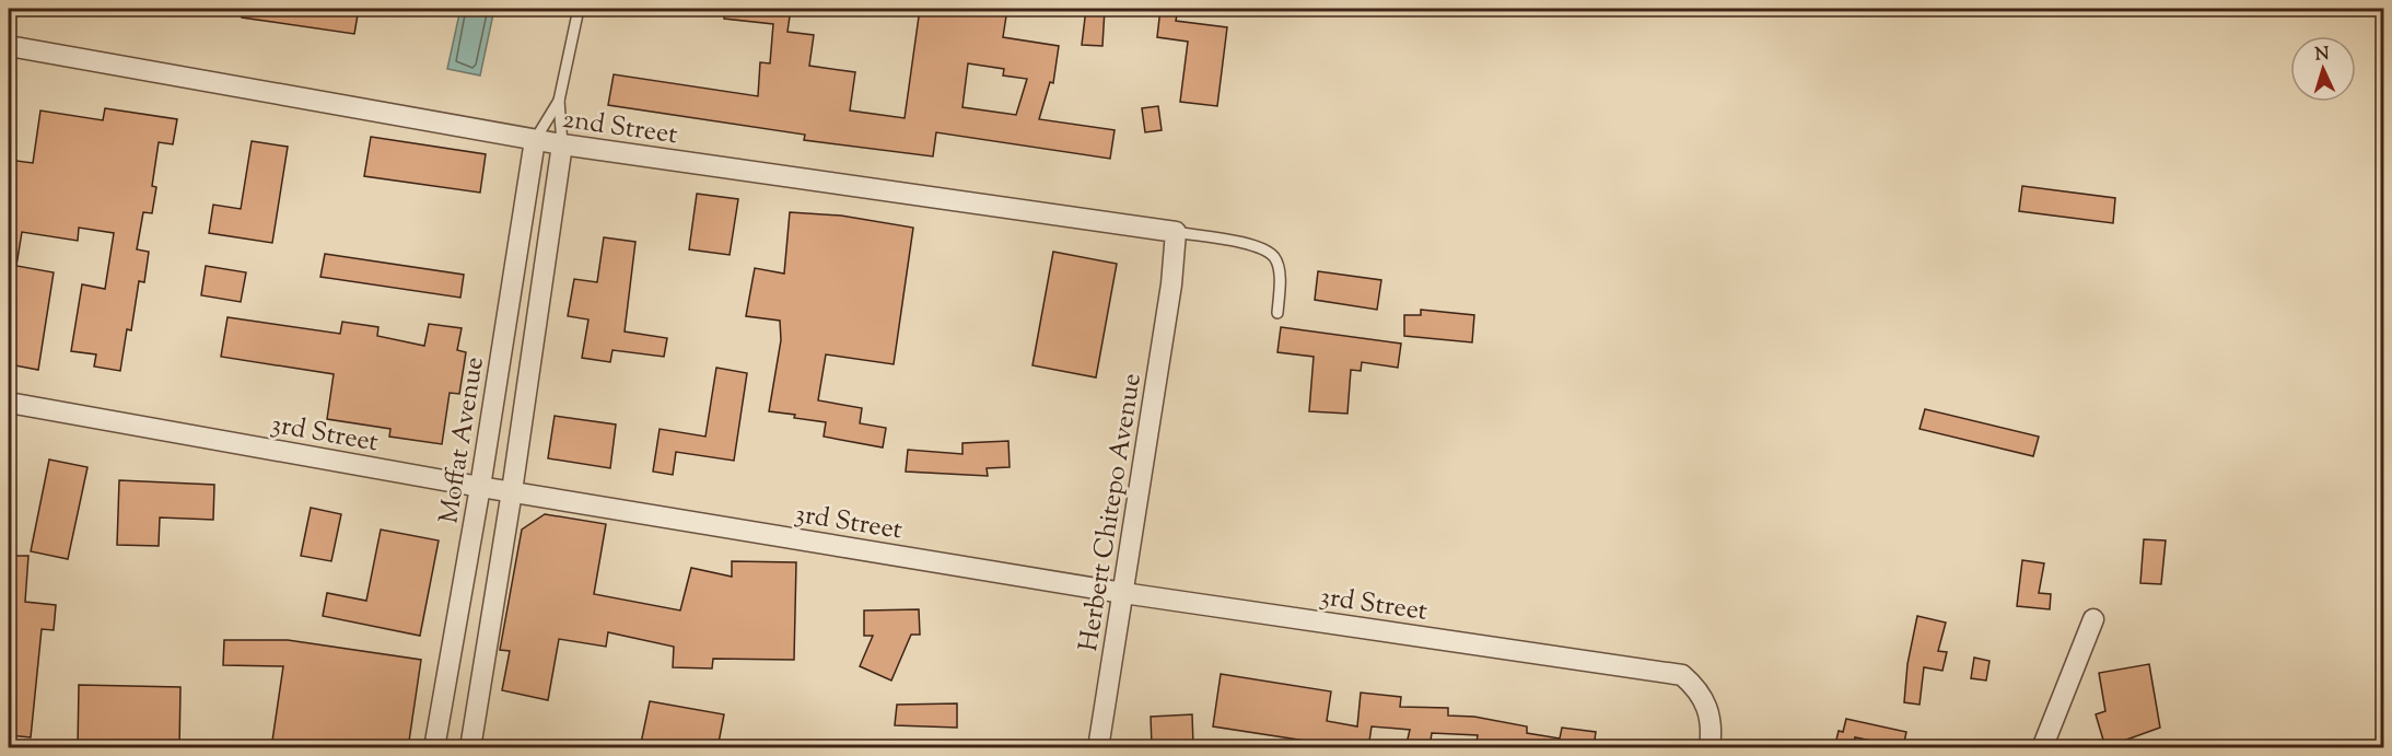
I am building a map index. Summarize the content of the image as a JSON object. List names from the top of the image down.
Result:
{
  "streets": {
    "street": [
      "2nd Street",
      "3rd Street",
      "Moffat Avenue",
      "Herbert Chitepo Avenue"
    ]
  },
  "crossings": [
    ["2nd Street", "Moffat Avenue"],
    ["2nd Street", "Herbert Chitepo Avenue"],
    ["3rd Street", "Moffat Avenue"],
    ["3rd Street", "Herbert Chitepo Avenue"]
  ],
  "north": "top"
}
